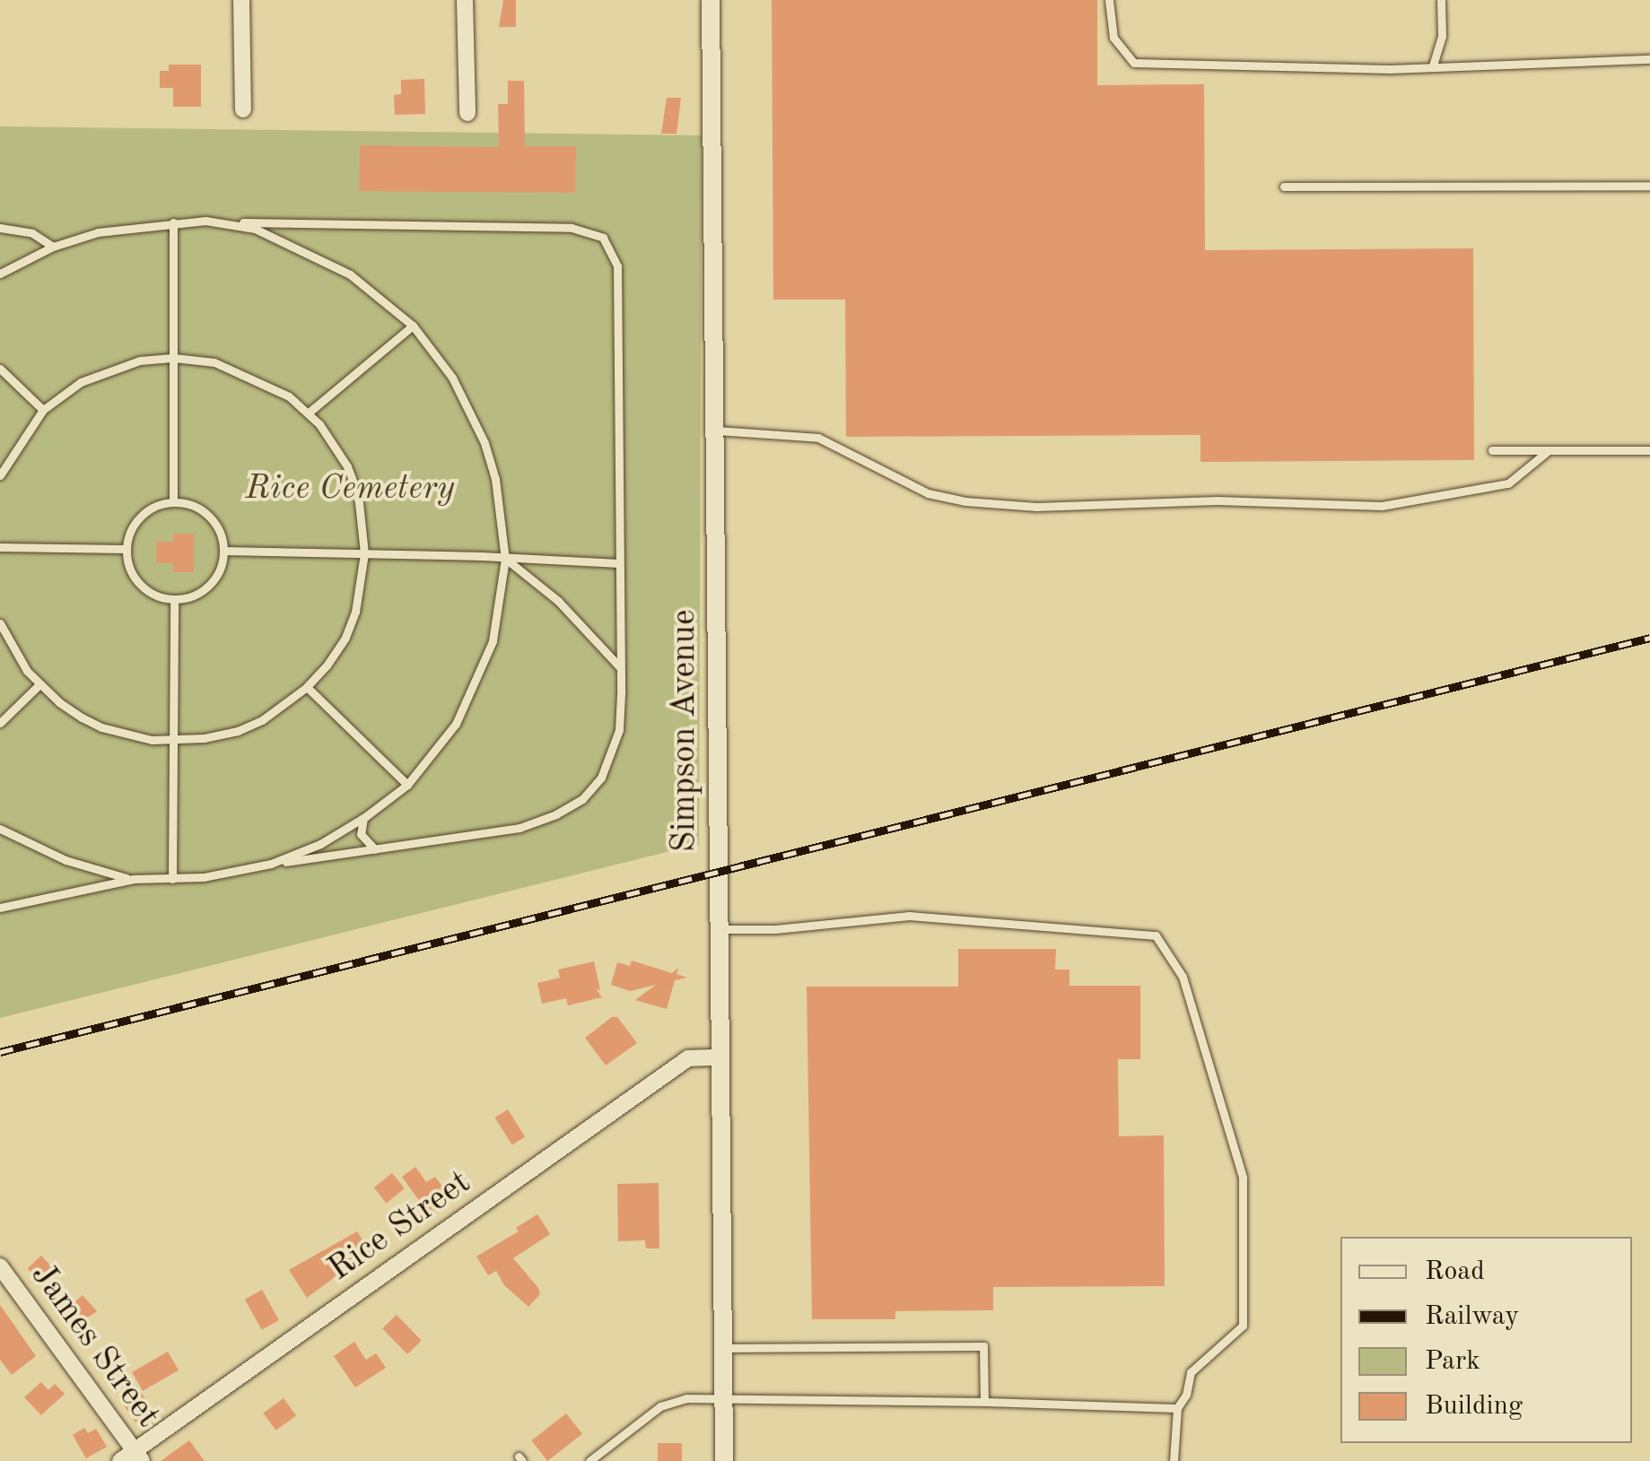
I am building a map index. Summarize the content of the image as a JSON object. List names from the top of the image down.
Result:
{
  "streets": {
    "street": ["Simpson Avenue", "Rice Street", "James Street"]
  },
  "crossings": [
    ["Simpson Avenue", "Rice Street"],
    ["Rice Street", "James Street"]
  ],
  "parks": ["Rice Cemetery"],
  "legend": [
    "Road",
    "Railway",
    "Park",
    "Building"
  ]
}
